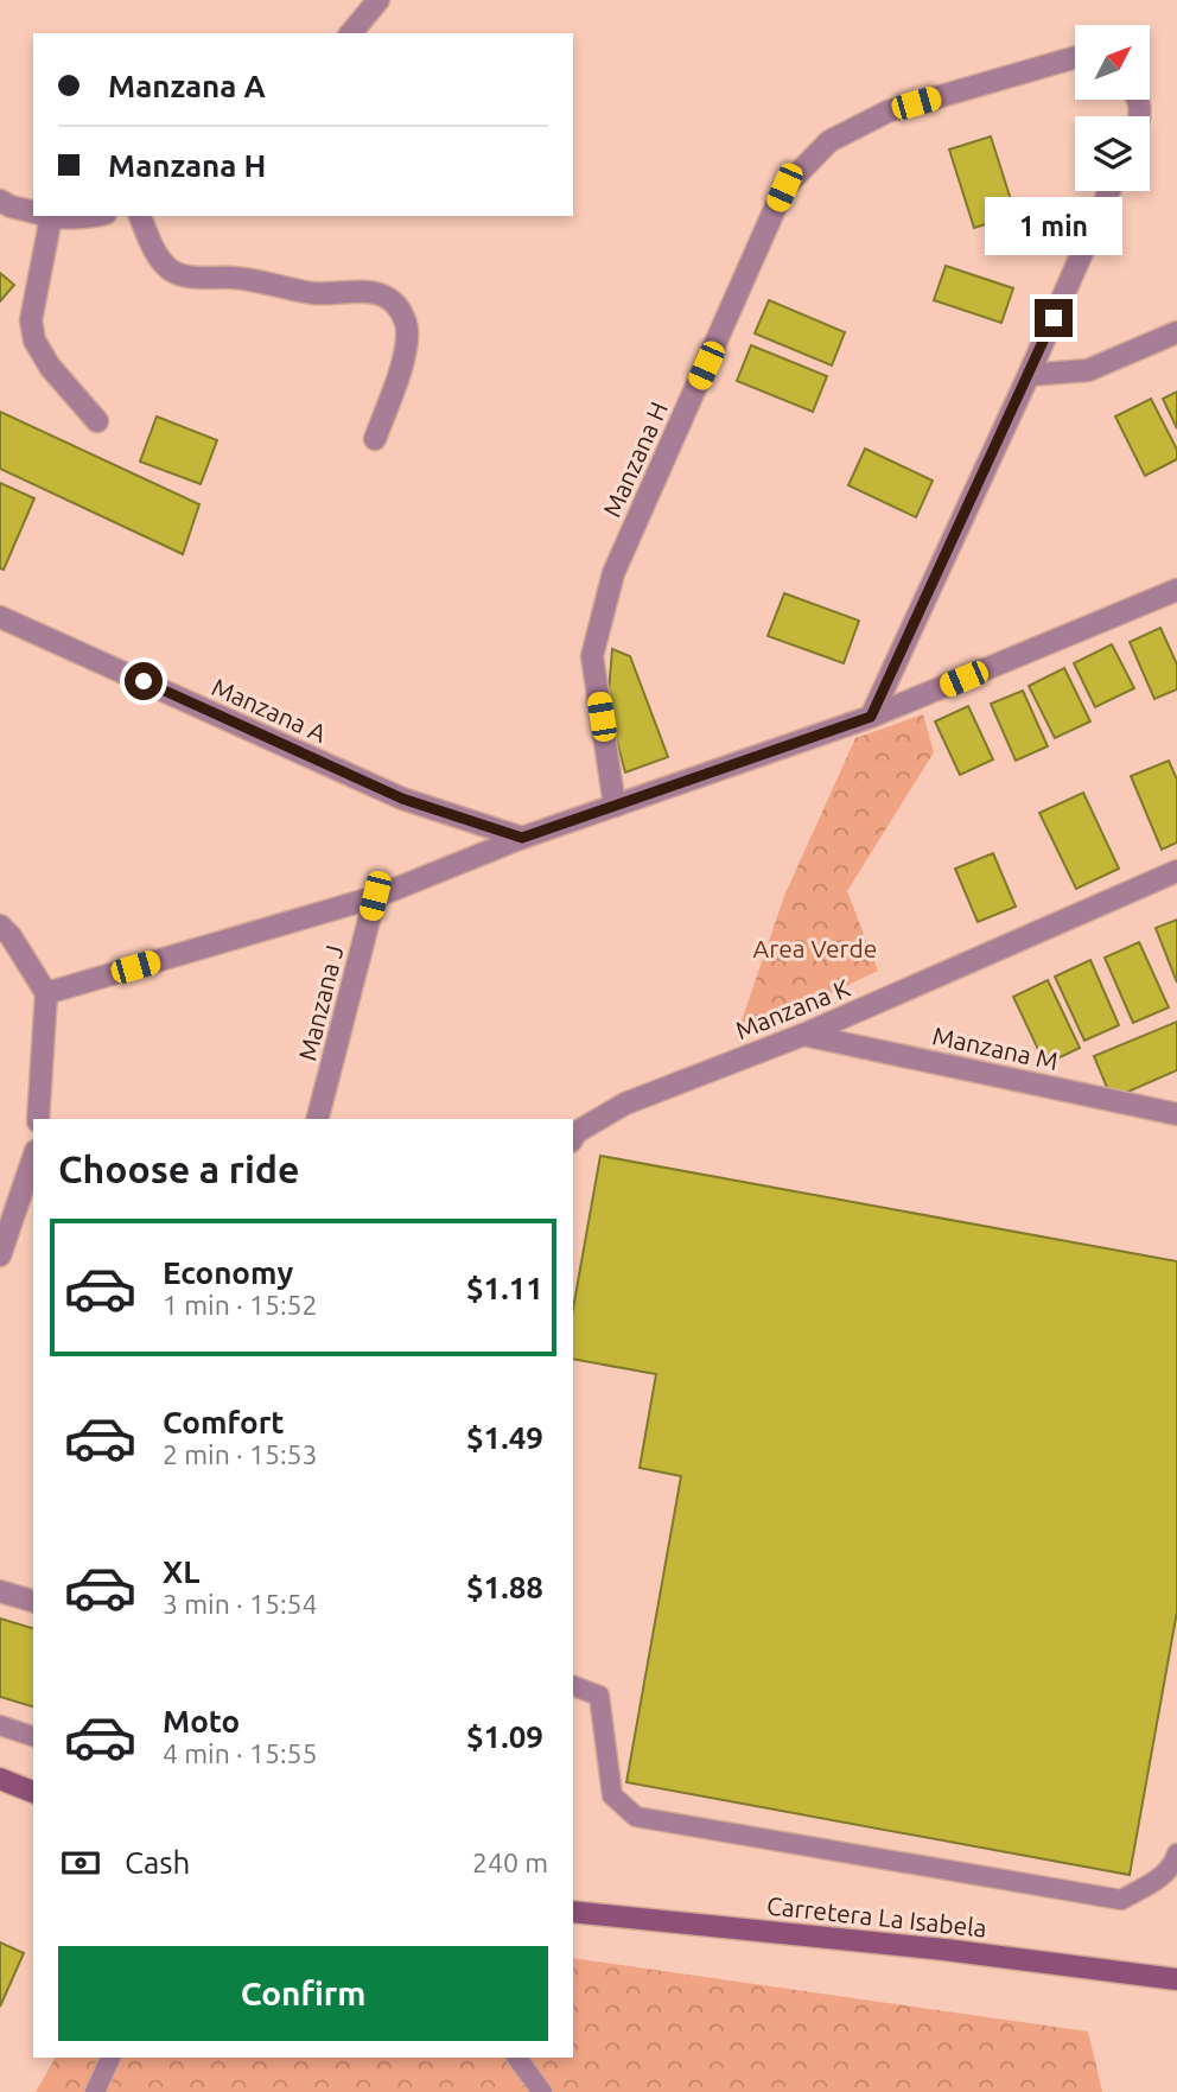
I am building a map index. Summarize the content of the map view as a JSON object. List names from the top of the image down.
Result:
{
  "streets": {
    "main road": ["Carretera La Isabela"],
    "street": [
      "Manzana H",
      "Manzana A",
      "Manzana J",
      "Manzana K",
      "Manzana M"
    ]
  },
  "crossings": [
    ["Manzana K", "Manzana M"]
  ],
  "parks": ["Area Verde"],
  "north": "top right",
  "page": {
    "banner": ["Manzana A", "Manzana H"],
    "bubble": "1 min",
    "heading": "Choose a ride",
    "list": [
      {
        "name": "Economy",
        "note": "1 min · 15:52",
        "value": "$1.11"
      },
      {
        "name": "Comfort",
        "note": "2 min · 15:53",
        "value": "$1.49"
      },
      {
        "name": "XL",
        "note": "3 min · 15:54",
        "value": "$1.88"
      },
      {
        "name": "Moto",
        "note": "4 min · 15:55",
        "value": "$1.09"
      }
    ],
    "pay": ["Cash", "240 m"],
    "buttons": "Confirm"
  }
}
